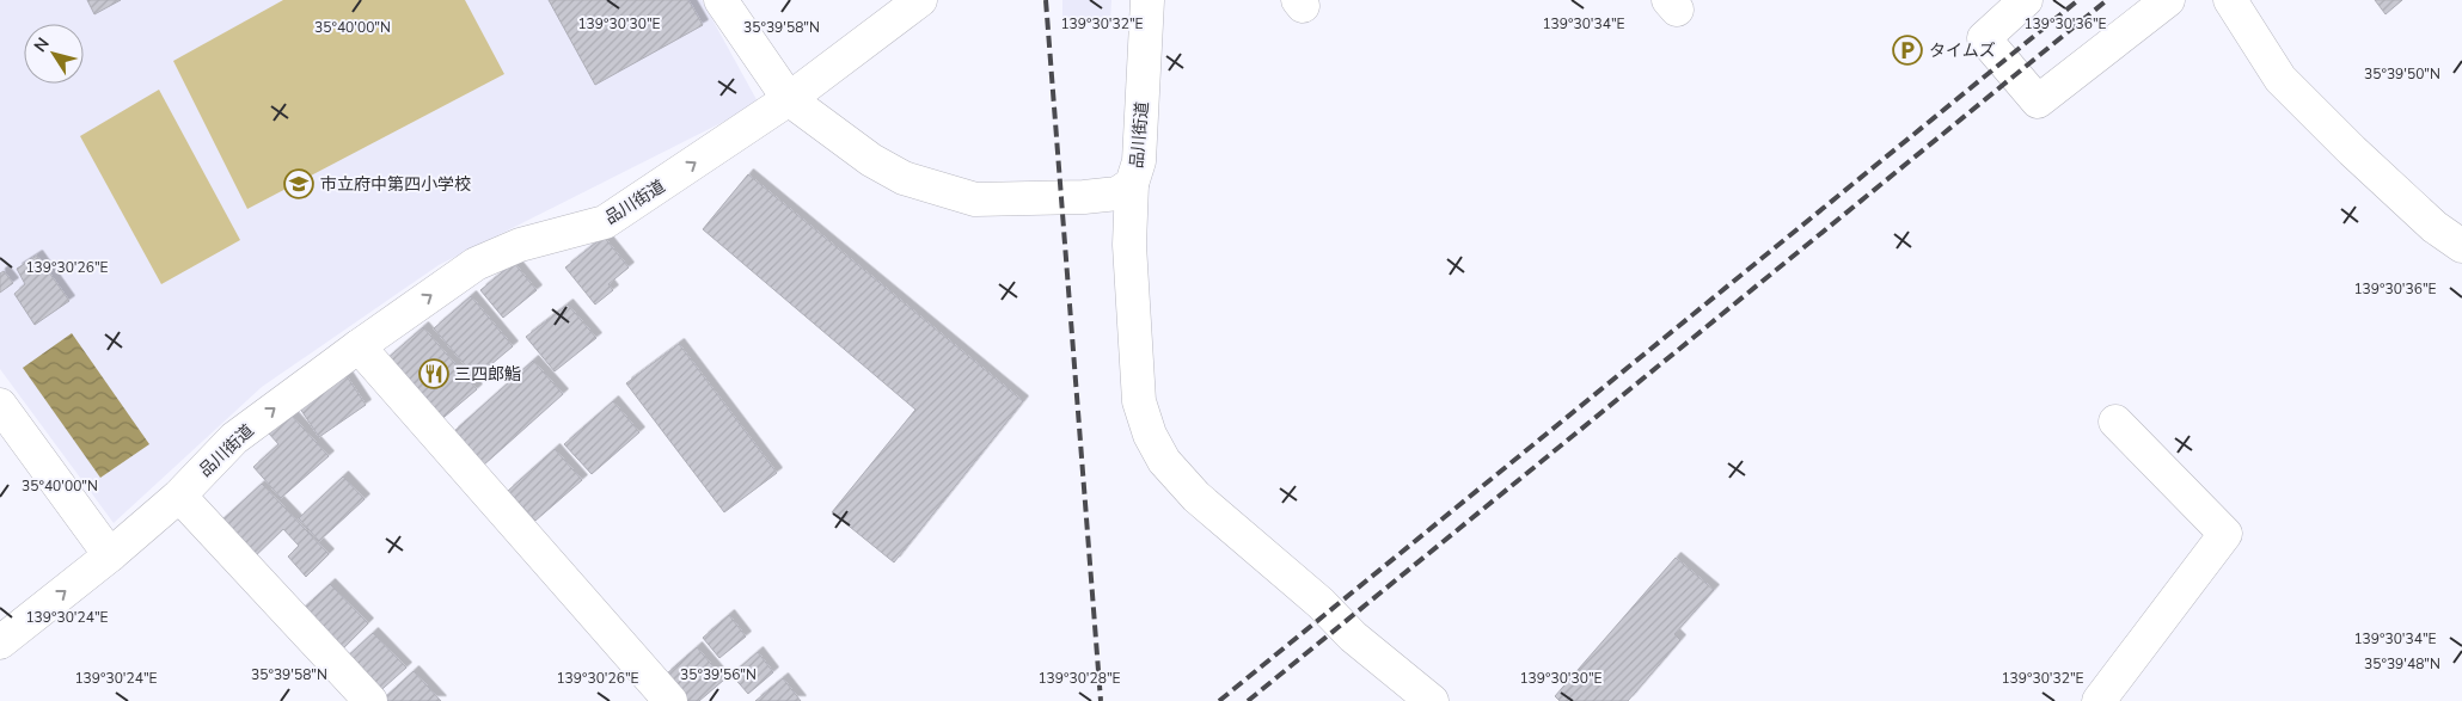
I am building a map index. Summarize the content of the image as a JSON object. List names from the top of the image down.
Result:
{
  "streets": {
    "street": ["品川街道"]
  },
  "one_way": ["品川街道"],
  "places": {
    "parking": ["タイムズ"],
    "school or university": ["市立府中第四小学校"],
    "restaurant": ["三四郎鮨"]
  },
  "north": "top left",
  "coordinates": [
    "139°30'36\"E",
    "139°30'30\"E",
    "139°30'32\"E",
    "139°30'34\"E",
    "35°39'58\"N",
    "35°40'00\"N",
    "35°39'50\"N",
    "139°30'26\"E",
    "139°30'24\"E",
    "35°39'48\"N",
    "35°39'56\"N",
    "139°30'28\"E"
  ]
}
